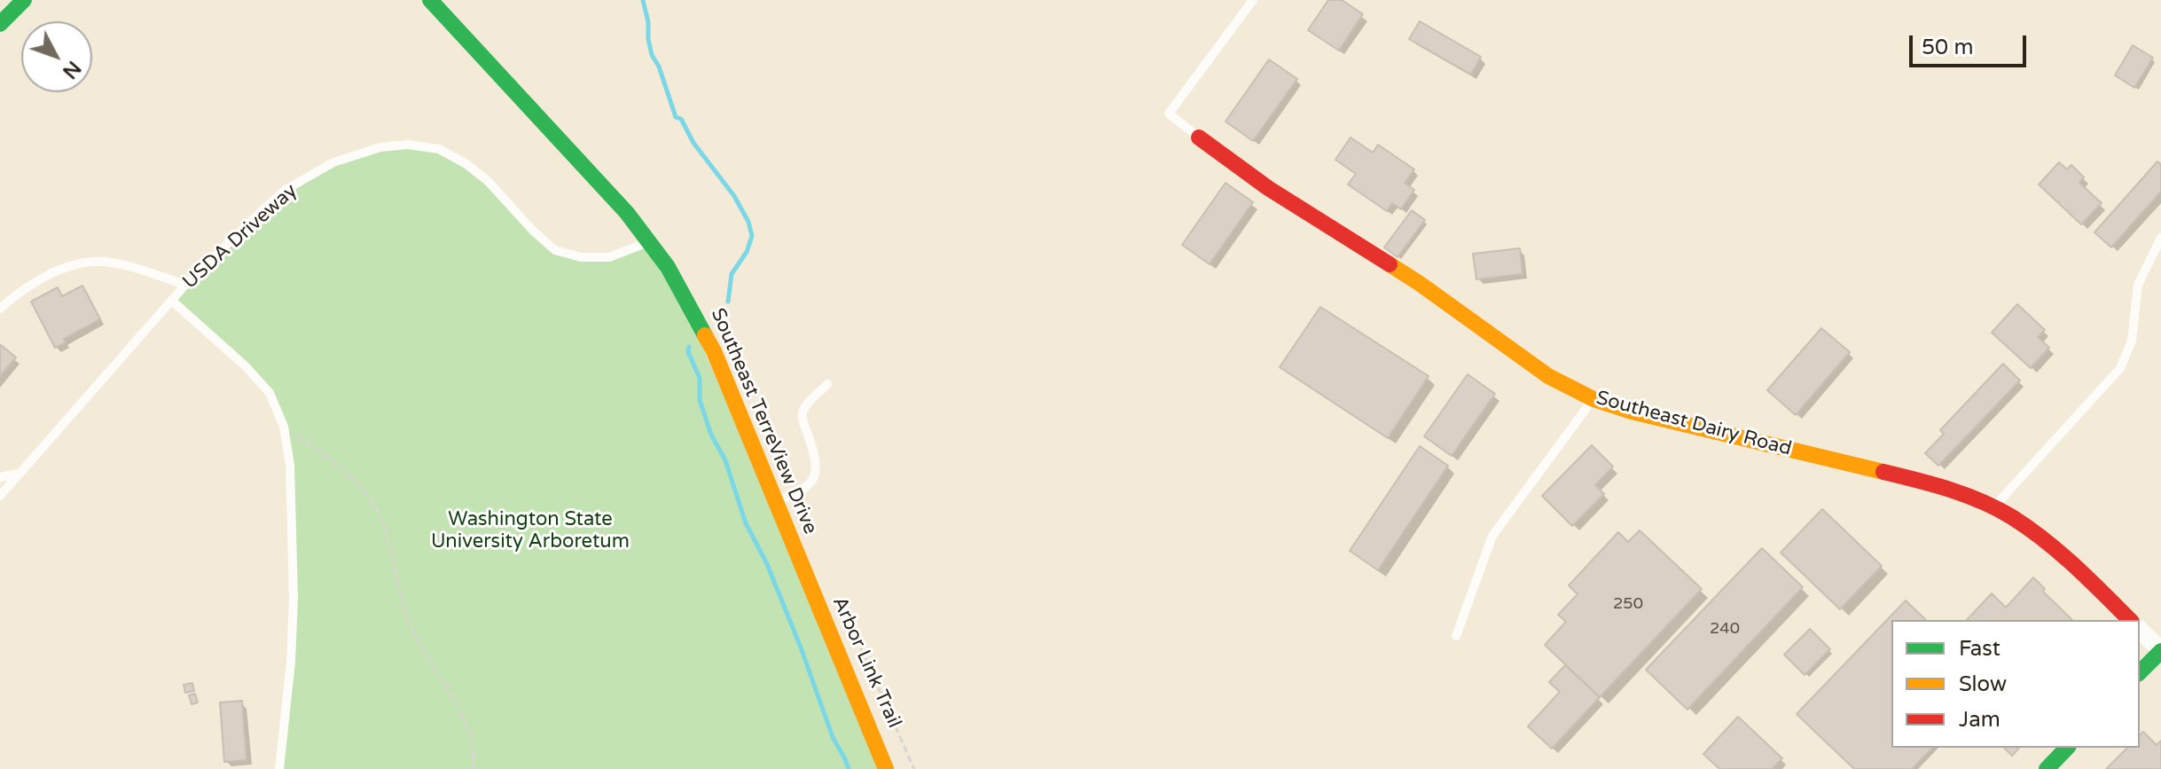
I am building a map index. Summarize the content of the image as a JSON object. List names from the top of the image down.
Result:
{
  "streets": {
    "street": ["Southeast TerreView Drive", "Southeast Dairy Road"],
    "lane": ["USDA Driveway"],
    "path": ["Arbor Link Trail"]
  },
  "crossings": [
    ["USDA Driveway", "Southeast TerreView Drive"]
  ],
  "parks": ["Washington State University Arboretum"],
  "house_numbers": ["250", "240"],
  "legend": ["Fast", "Slow", "Jam"],
  "scale_bar": "50 m",
  "north": "bottom right"
}
